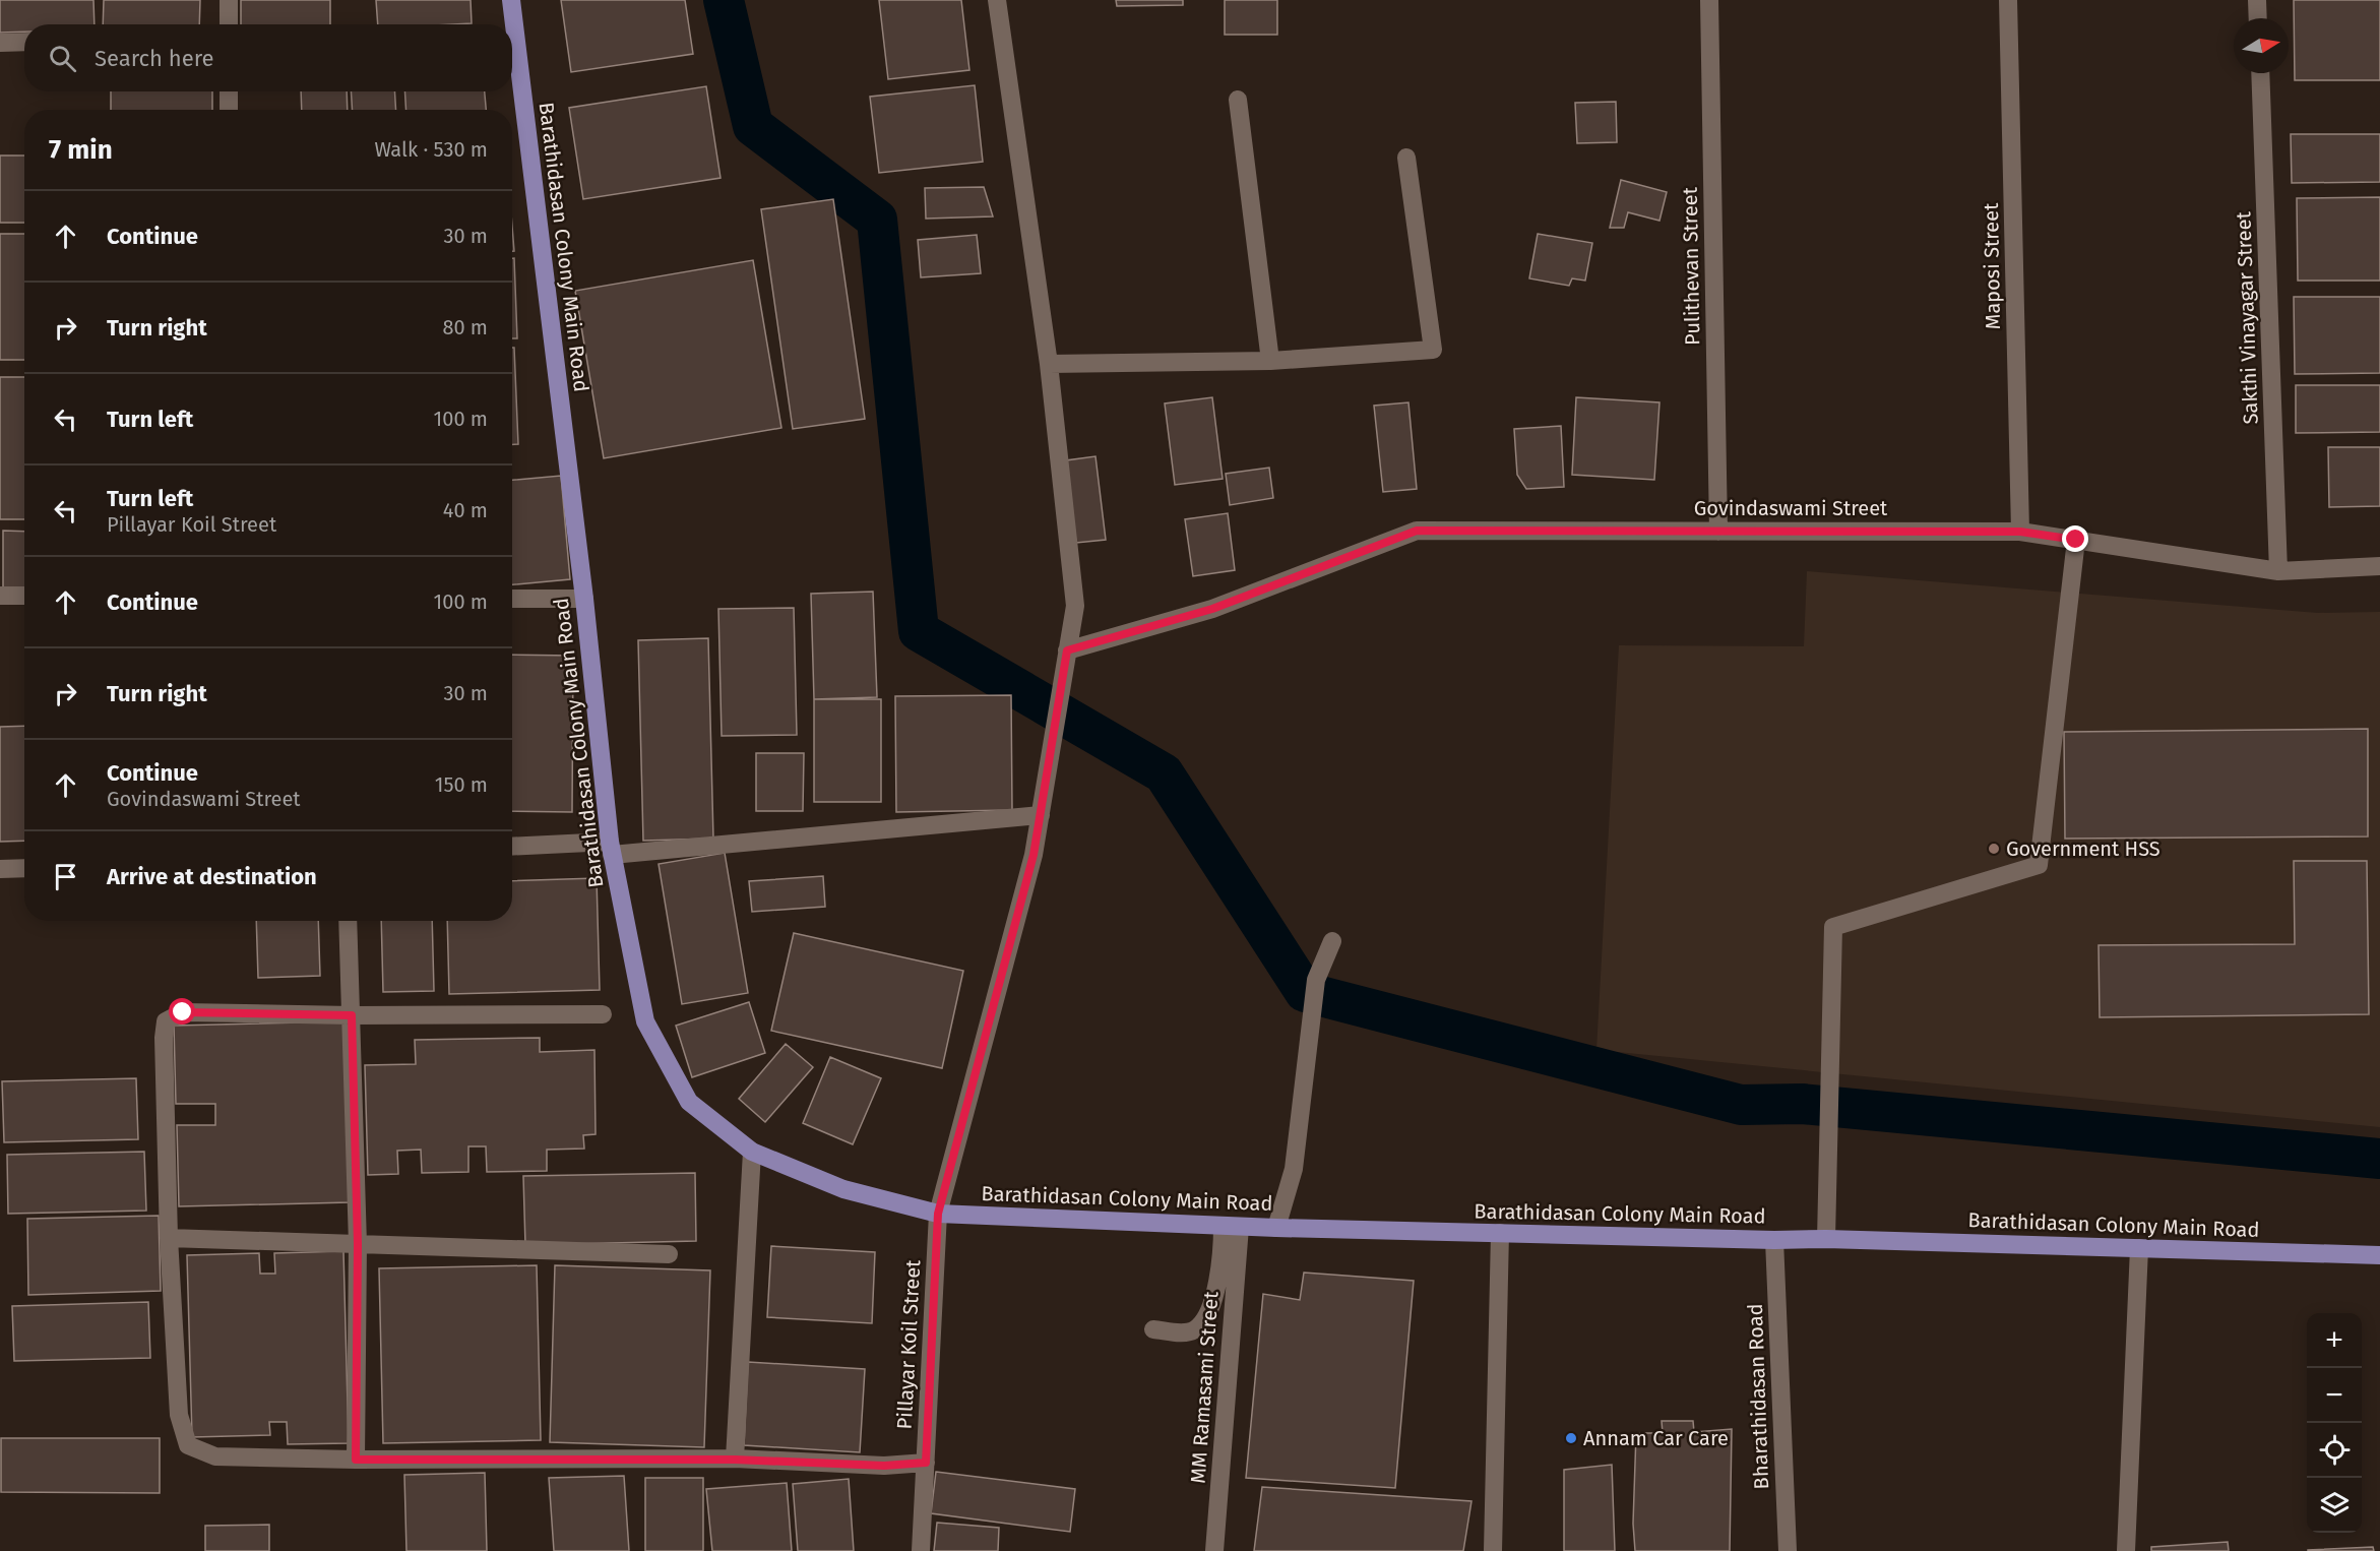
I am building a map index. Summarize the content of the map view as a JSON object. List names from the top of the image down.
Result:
{
  "streets": {
    "main road": ["Barathidasan Colony Main Road"],
    "street": [
      "Pulithevan Street",
      "Maposi Street",
      "Sakthi Vinayagar Street",
      "Govindaswami Street",
      "Pillayar Koil Street",
      "MM Ramasami Street",
      "Bharathidasan Road"
    ]
  },
  "crossings": [
    ["Barathidasan Colony Main Road", "Pillayar Koil Street"],
    ["Barathidasan Colony Main Road", "MM Ramasami Street"],
    ["Barathidasan Colony Main Road", "Bharathidasan Road"],
    ["Pulithevan Street", "Govindaswami Street"],
    ["Maposi Street", "Govindaswami Street"],
    ["Sakthi Vinayagar Street", "Govindaswami Street"],
    ["Govindaswami Street", "Pillayar Koil Street"]
  ],
  "places": ["Government HSS", "Annam Car Care"],
  "north": "right",
  "page": {
    "search": "Search here",
    "heading": ["7 min", "Walk · 530 m"],
    "list": [
      ["Continue", "30 m"],
      ["Turn right", "80 m"],
      ["Turn left", "100 m"],
      ["Turn left", "Pillayar Koil Street", "40 m"],
      ["Continue", "100 m"],
      ["Turn right", "30 m"],
      ["Continue", "Govindaswami Street", "150 m"],
      "Arrive at destination"
    ],
    "map_buttons": ["+", "−"]
  }
}
